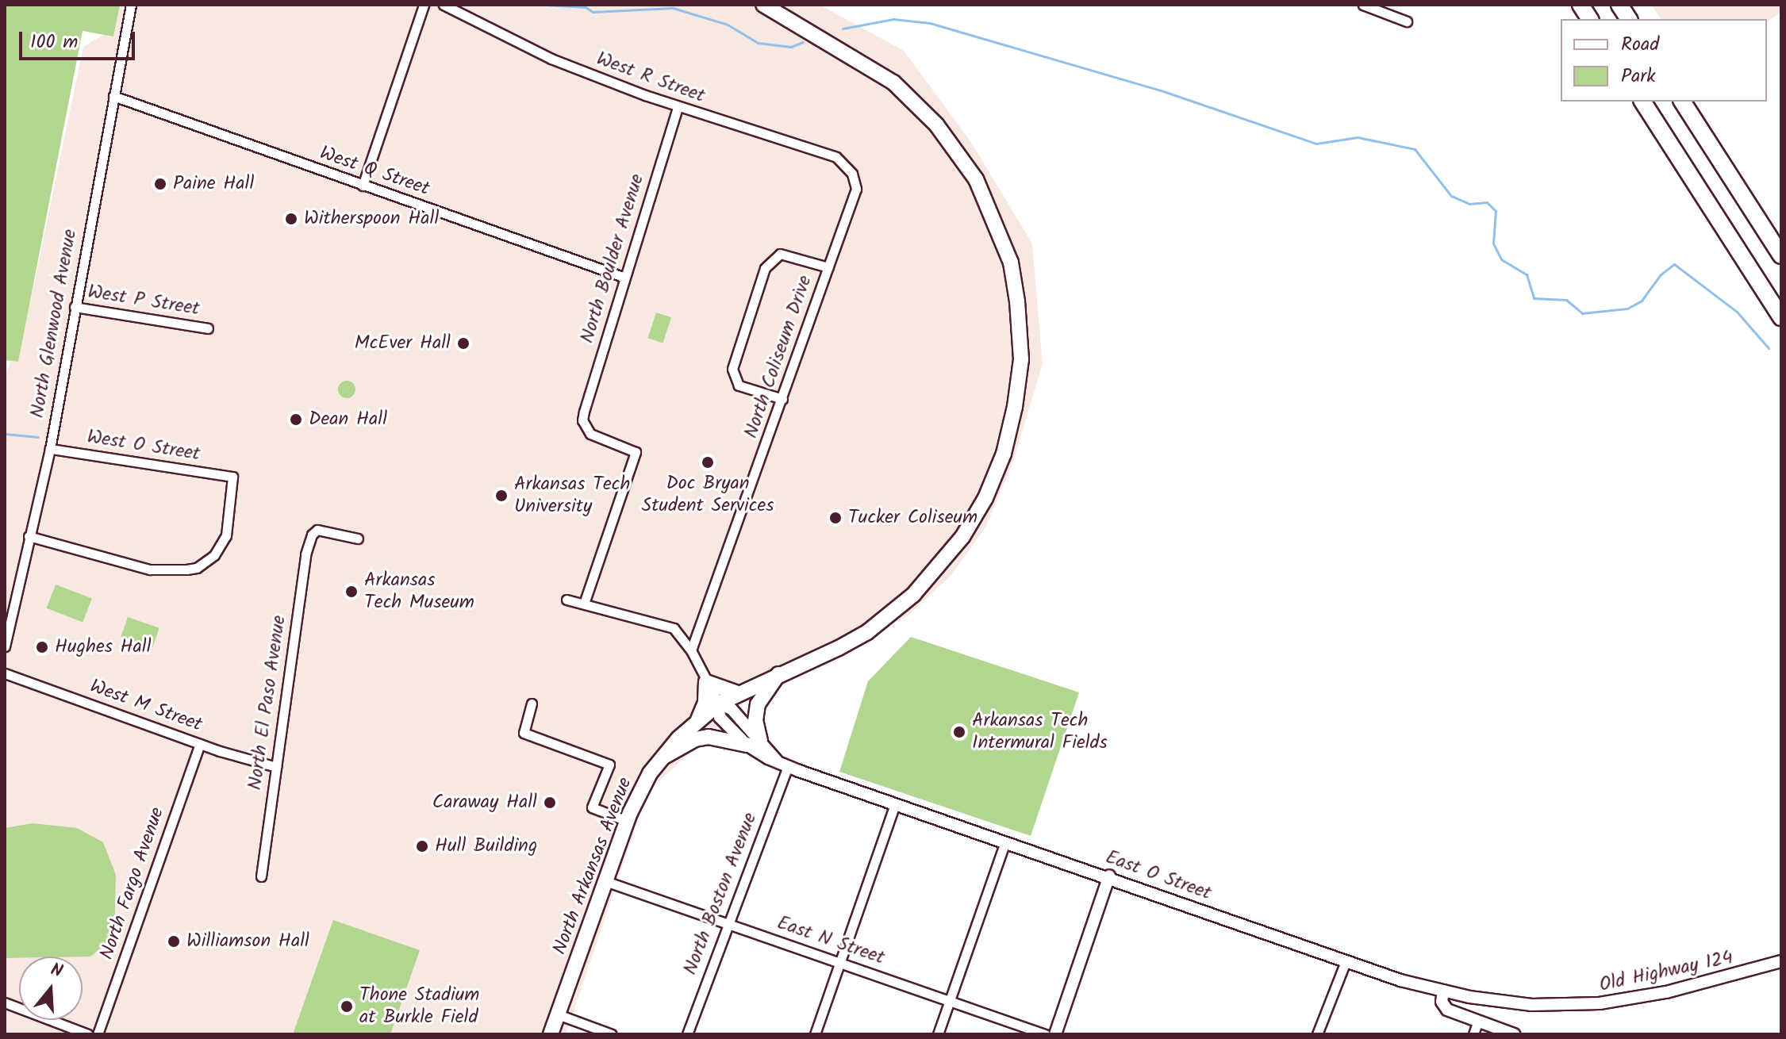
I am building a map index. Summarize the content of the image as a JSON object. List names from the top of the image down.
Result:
{
  "streets": {
    "main road": ["North Arkansas Avenue"],
    "street": [
      "West R Street",
      "West Q Street",
      "North Boulder Avenue",
      "West P Street",
      "North Glenwood Avenue",
      "North Coliseum Drive",
      "West O Street",
      "North El Paso Avenue",
      "West M Street",
      "East O Street",
      "North Fargo Avenue",
      "North Boston Avenue",
      "East N Street",
      "Old Highway 124"
    ]
  },
  "crossings": [
    ["West R Street", "North Boulder Avenue"],
    ["West R Street", "North Coliseum Drive"],
    ["West Q Street", "North Boulder Avenue"],
    ["West Q Street", "North Glenwood Avenue"],
    ["West P Street", "North Glenwood Avenue"],
    ["North Glenwood Avenue", "West O Street"],
    ["North El Paso Avenue", "West M Street"],
    ["West M Street", "North Fargo Avenue"],
    ["North Arkansas Avenue", "East O Street"],
    ["North Arkansas Avenue", "East N Street"],
    ["East O Street", "North Boston Avenue"],
    ["East O Street", "Old Highway 124"],
    ["North Boston Avenue", "East N Street"]
  ],
  "places": [
    "Paine Hall",
    "Witherspoon Hall",
    "McEver Hall",
    "Dean Hall",
    "Doc Bryan Student Services",
    "Arkansas Tech University",
    "Tucker Coliseum",
    "Arkansas Tech Museum",
    "Hughes Hall",
    "Arkansas Tech Intermural Fields",
    "Caraway Hall",
    "Hull Building",
    "Williamson Hall",
    "Thone Stadium at Burkle Field"
  ],
  "legend": ["Road", "Park"],
  "scale_bar": "100 m",
  "north": "top"
}
